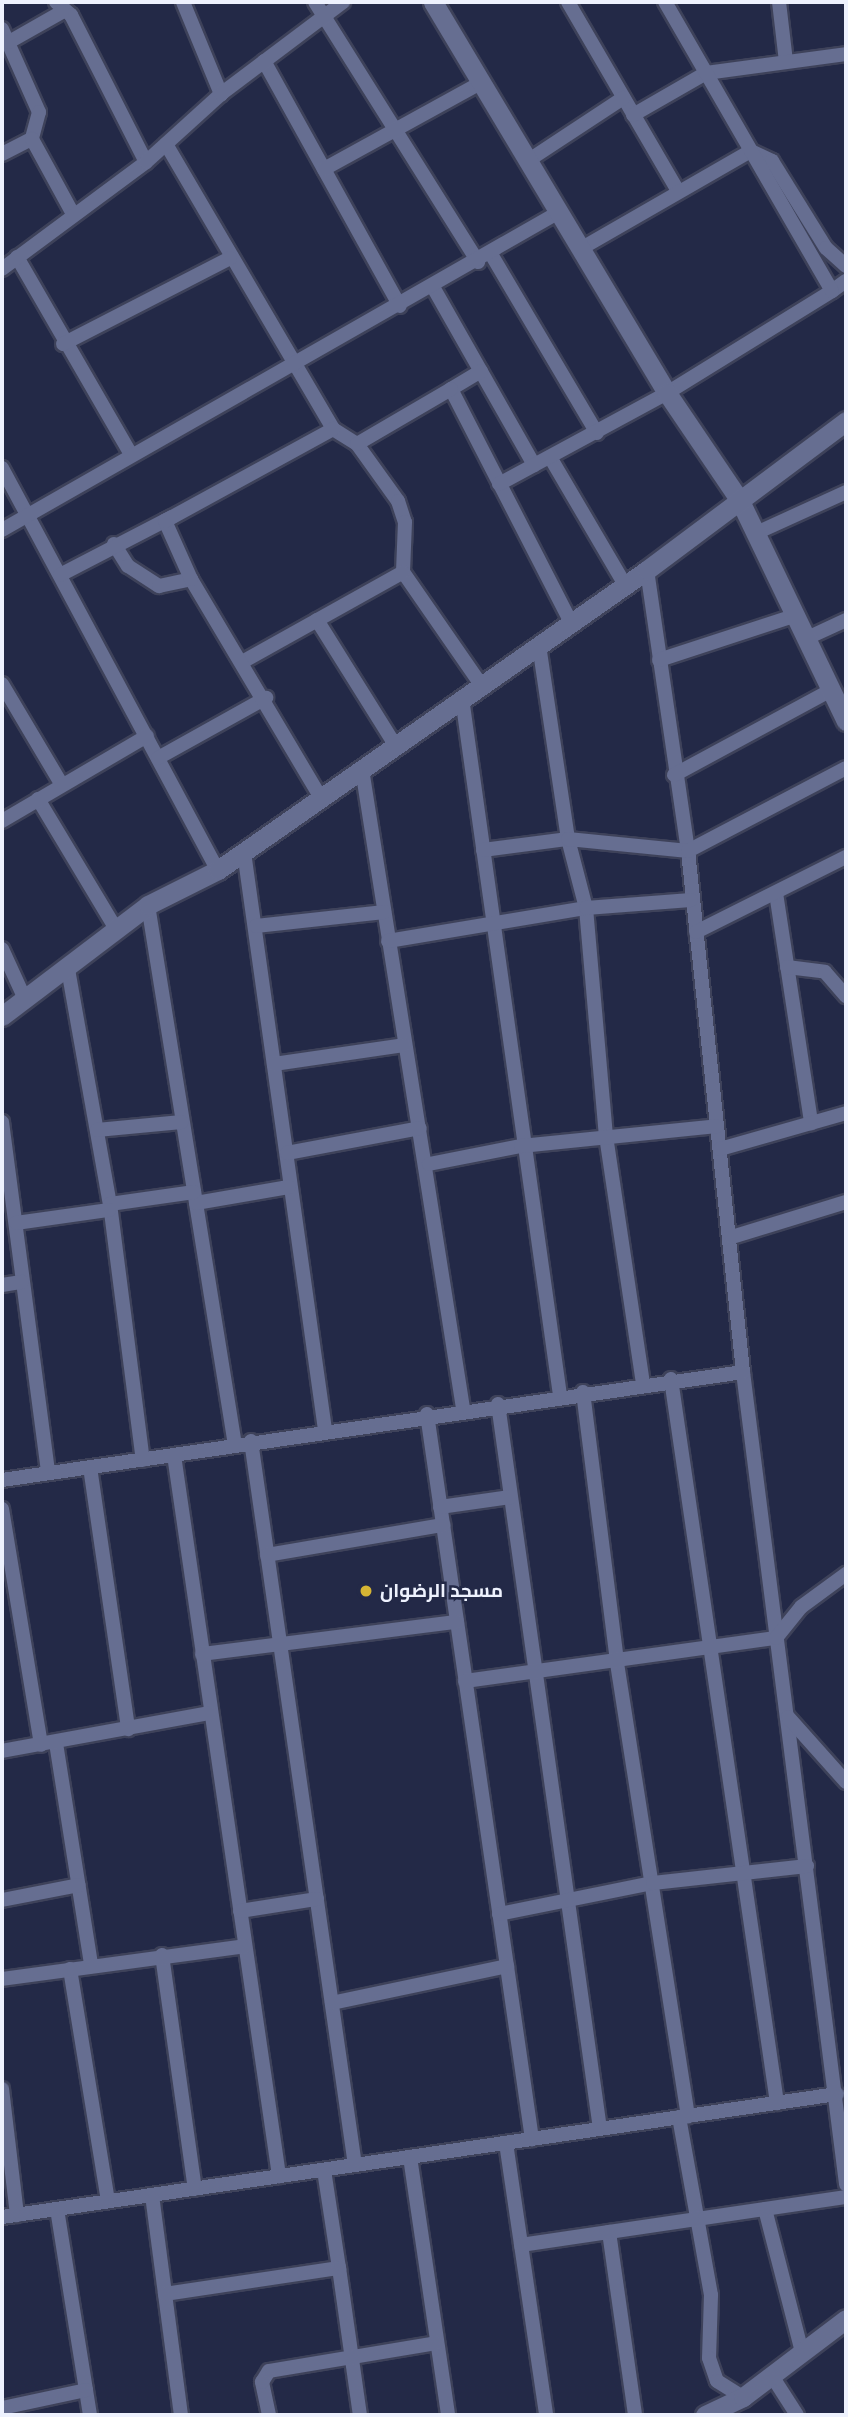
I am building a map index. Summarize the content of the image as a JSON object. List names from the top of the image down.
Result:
{
  "places": ["مسجد الرضوان"]
}
